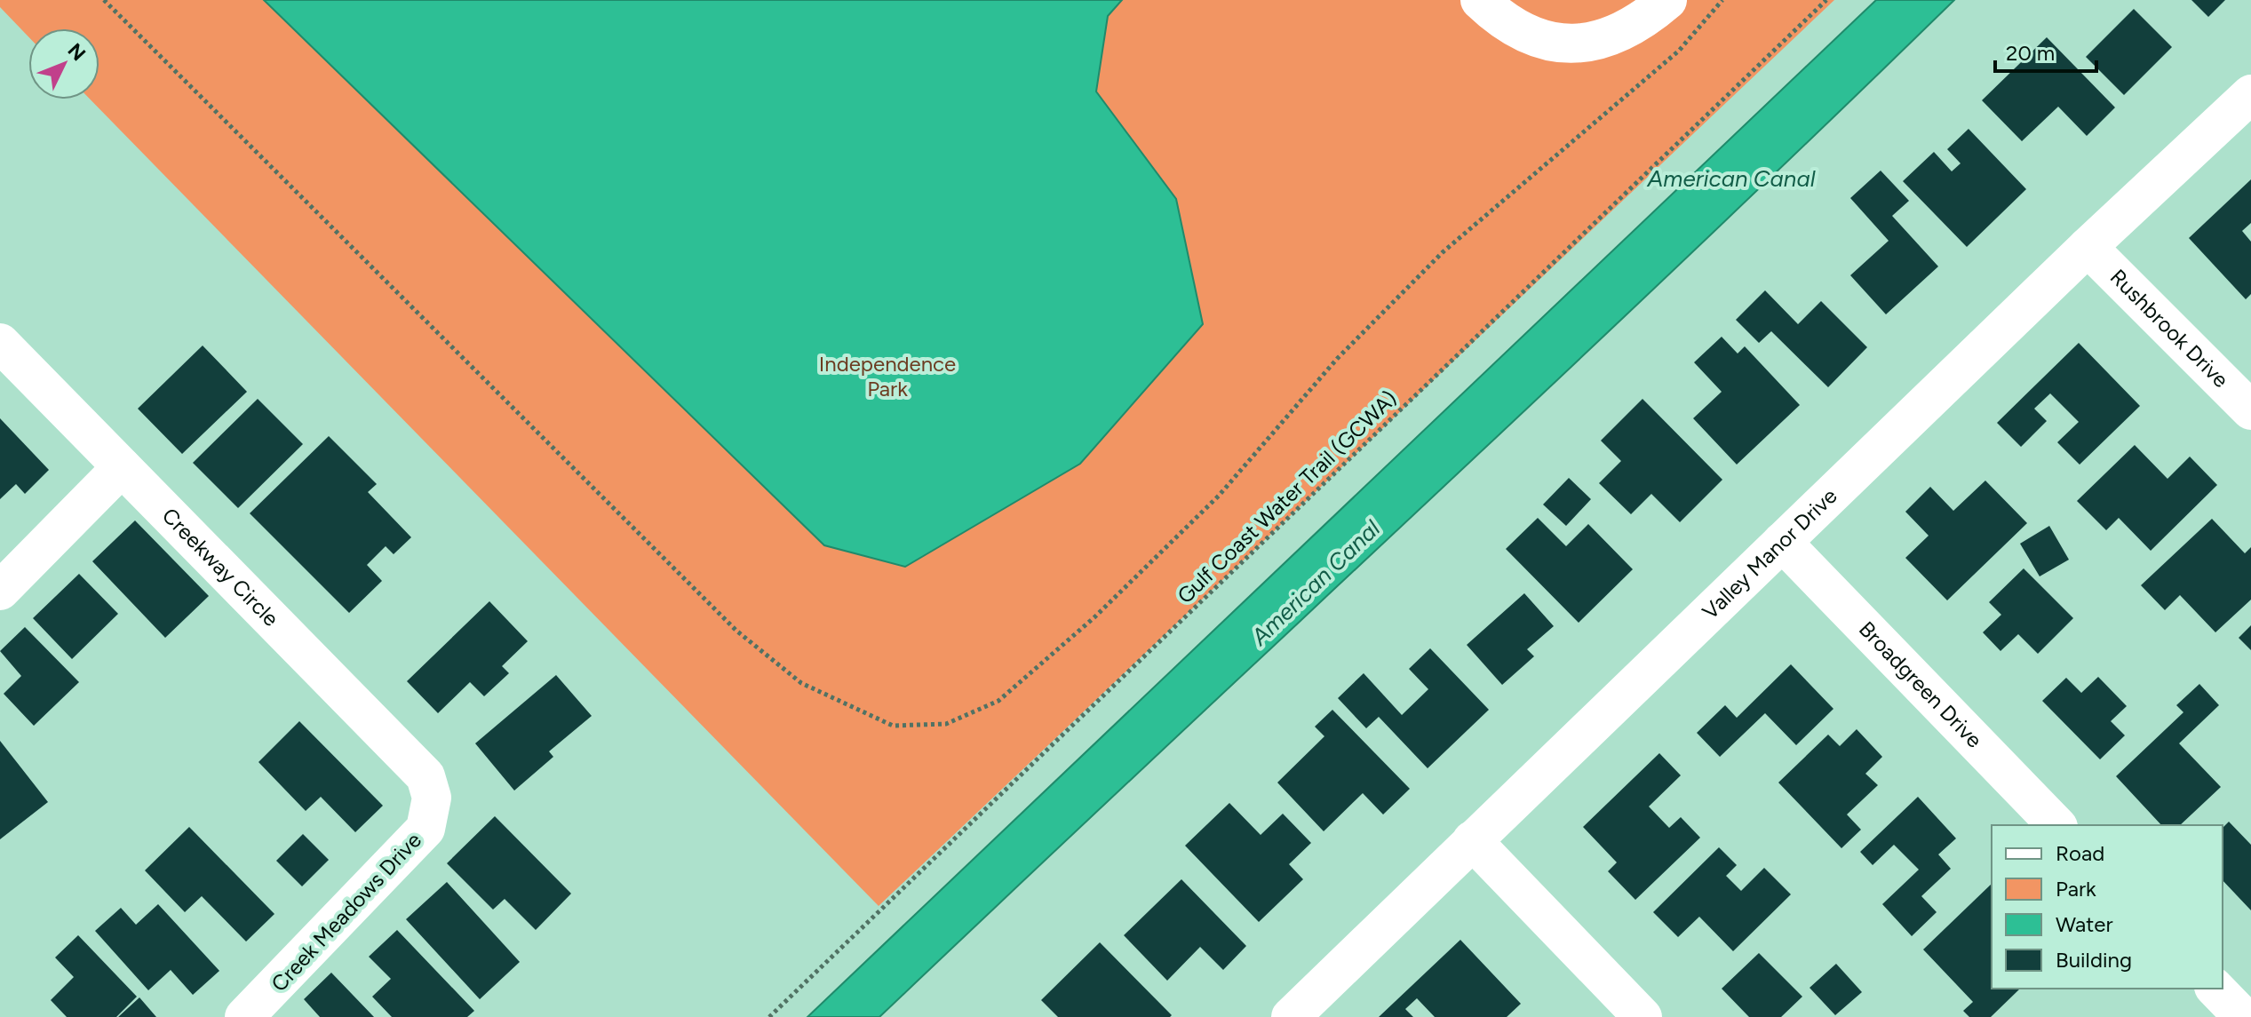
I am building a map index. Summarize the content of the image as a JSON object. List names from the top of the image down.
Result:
{
  "streets": {
    "street": [
      "Rushbrook Drive",
      "Valley Manor Drive",
      "Creekway Circle",
      "Broadgreen Drive",
      "Creek Meadows Drive"
    ],
    "path": ["Gulf Coast Water Trail (GCWA)"]
  },
  "crossings": [
    ["Rushbrook Drive", "Valley Manor Drive"],
    ["Valley Manor Drive", "Broadgreen Drive"],
    ["Creekway Circle", "Creek Meadows Drive"]
  ],
  "water": ["American Canal"],
  "parks": ["Independence Park"],
  "legend": [
    "Road",
    "Park",
    "Water",
    "Building"
  ],
  "scale_bar": "20 m",
  "north": "top right"
}
